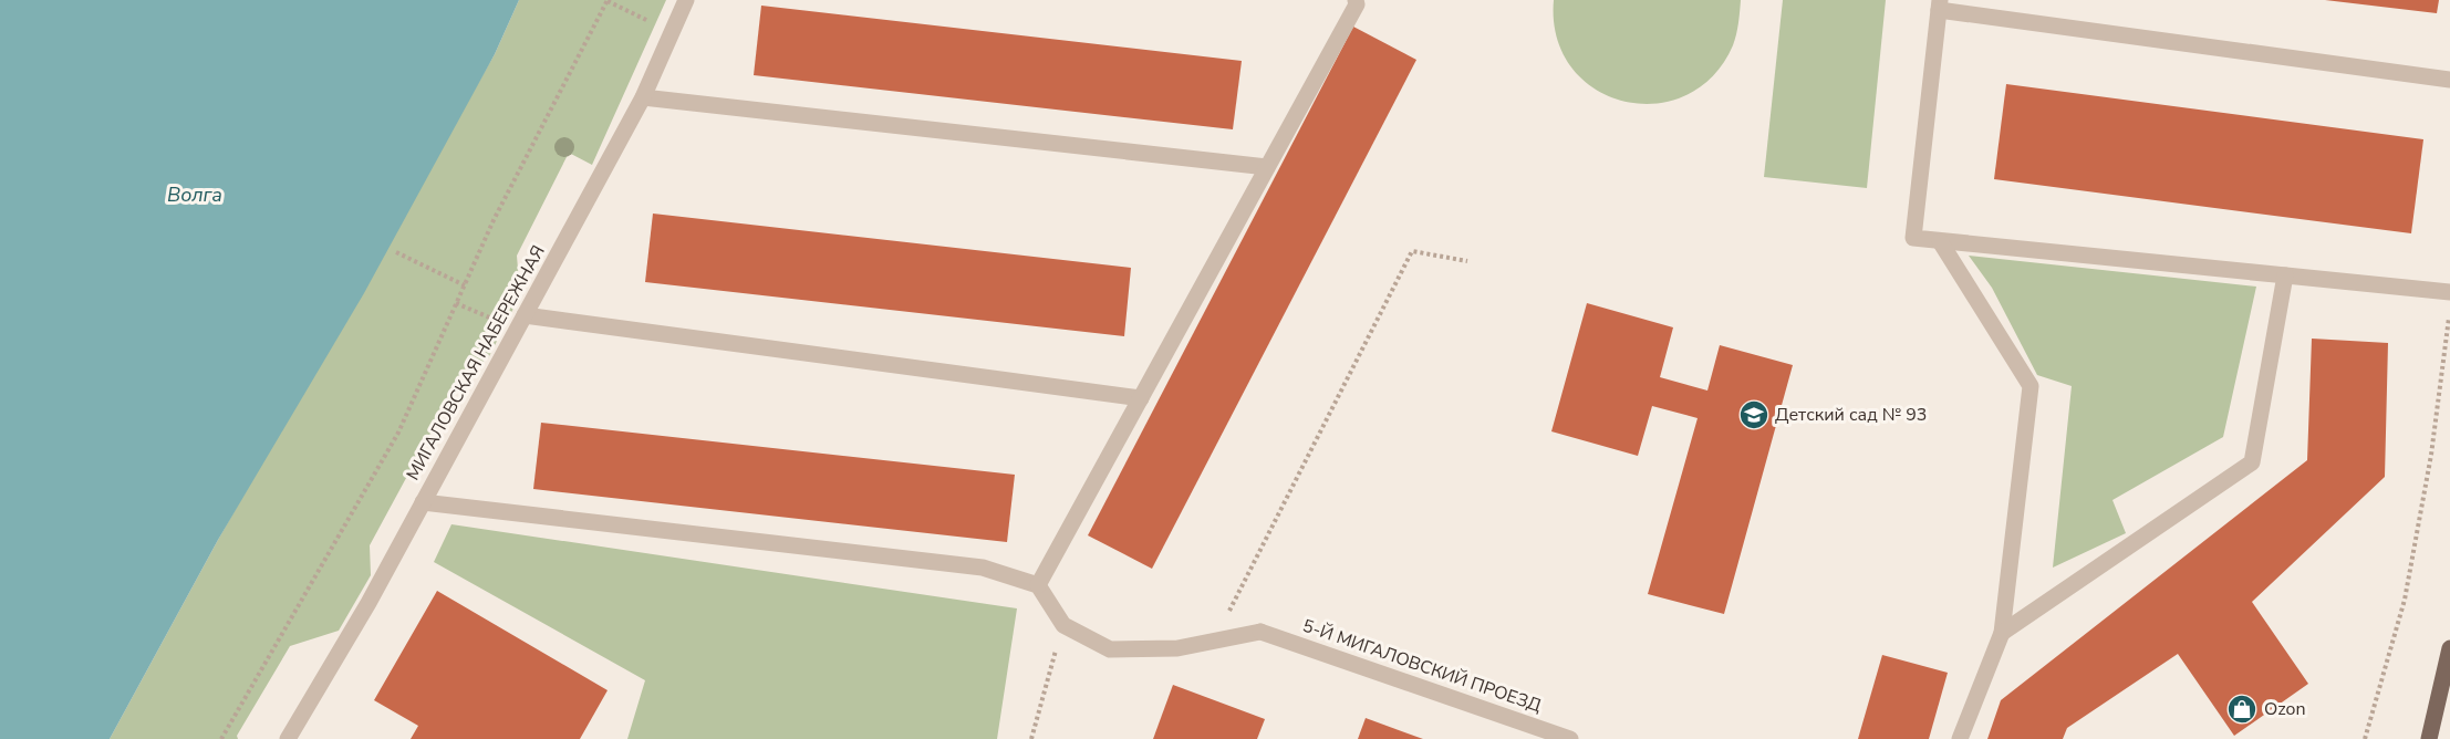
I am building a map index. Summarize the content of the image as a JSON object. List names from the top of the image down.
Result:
{
  "streets": {
    "street": ["МИГАЛОВСКАЯ НАБЕРЕЖНАЯ", "5-Й МИГАЛОВСКИЙ ПРОЕЗД"]
  },
  "water": ["Волга"],
  "places": {
    "school or university": ["Детский сад № 93"],
    "shop": ["Ozon"]
  }
}
